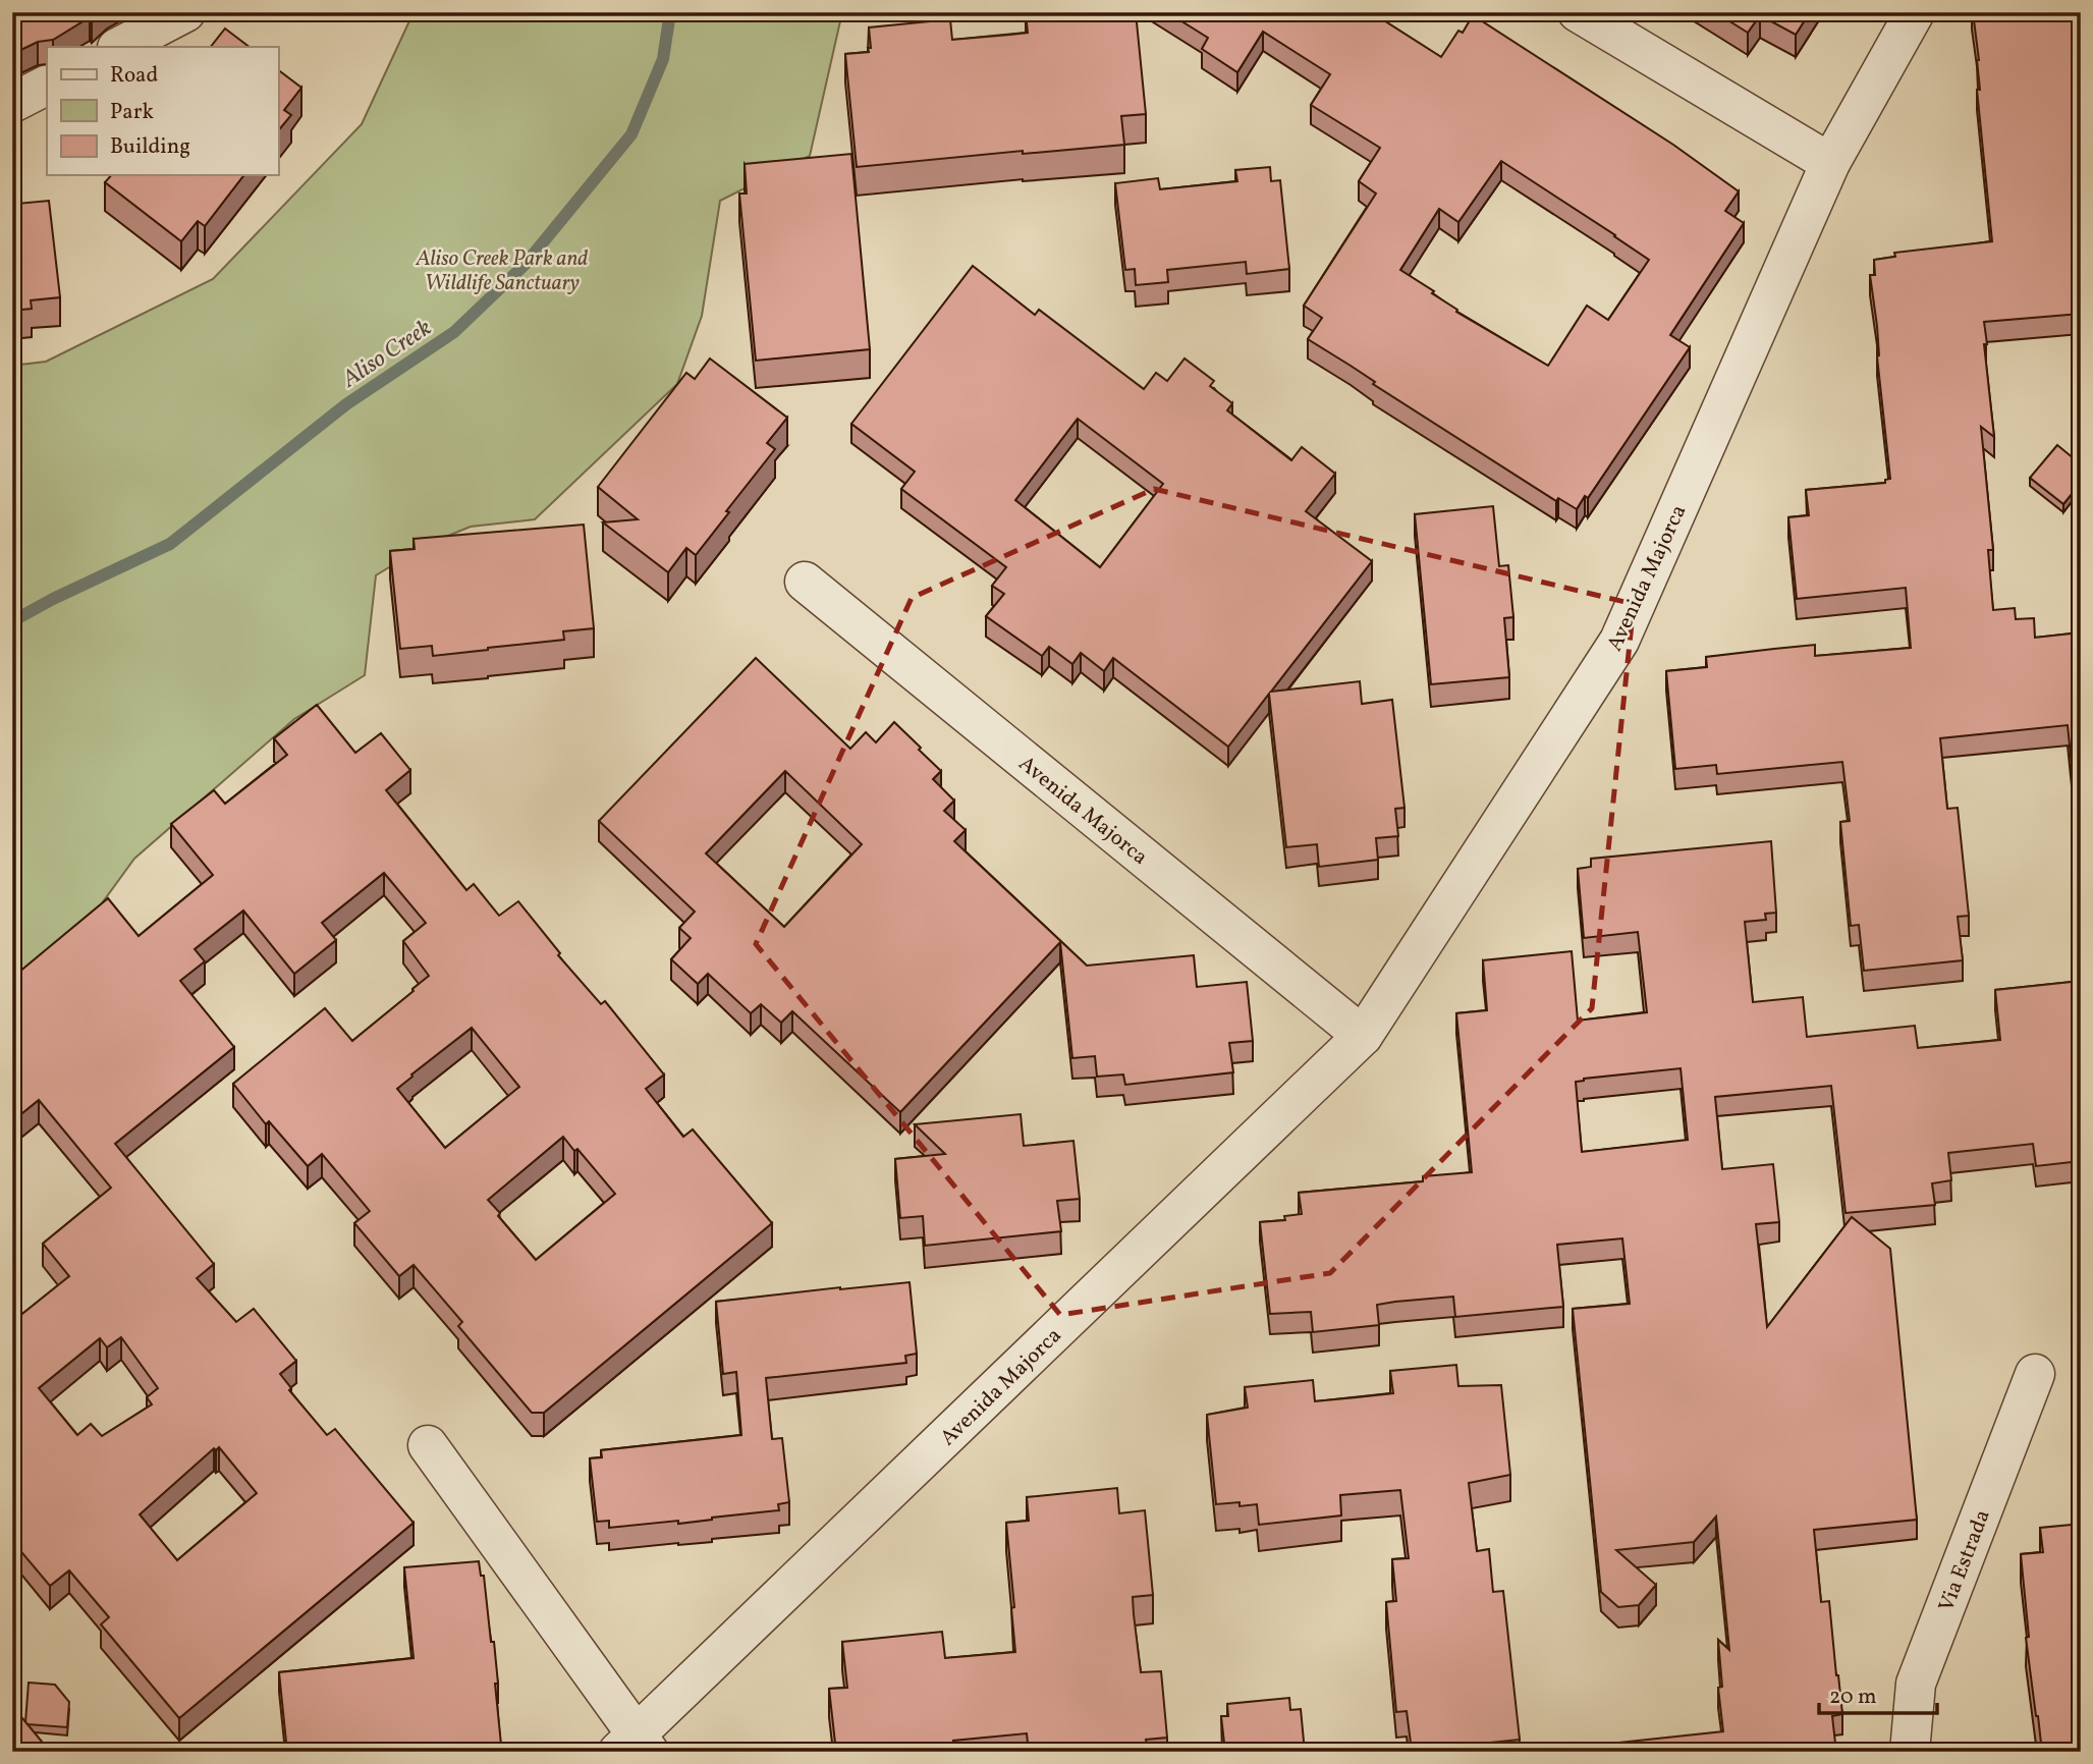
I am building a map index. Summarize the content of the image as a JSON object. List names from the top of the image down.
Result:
{
  "streets": {
    "street": ["Avenida Majorca", "Via Estrada"]
  },
  "water": ["Aliso Creek"],
  "parks": ["Aliso Creek Park and Wildlife Sanctuary"],
  "legend": ["Road", "Park", "Building"],
  "scale_bar": "20 m"
}
